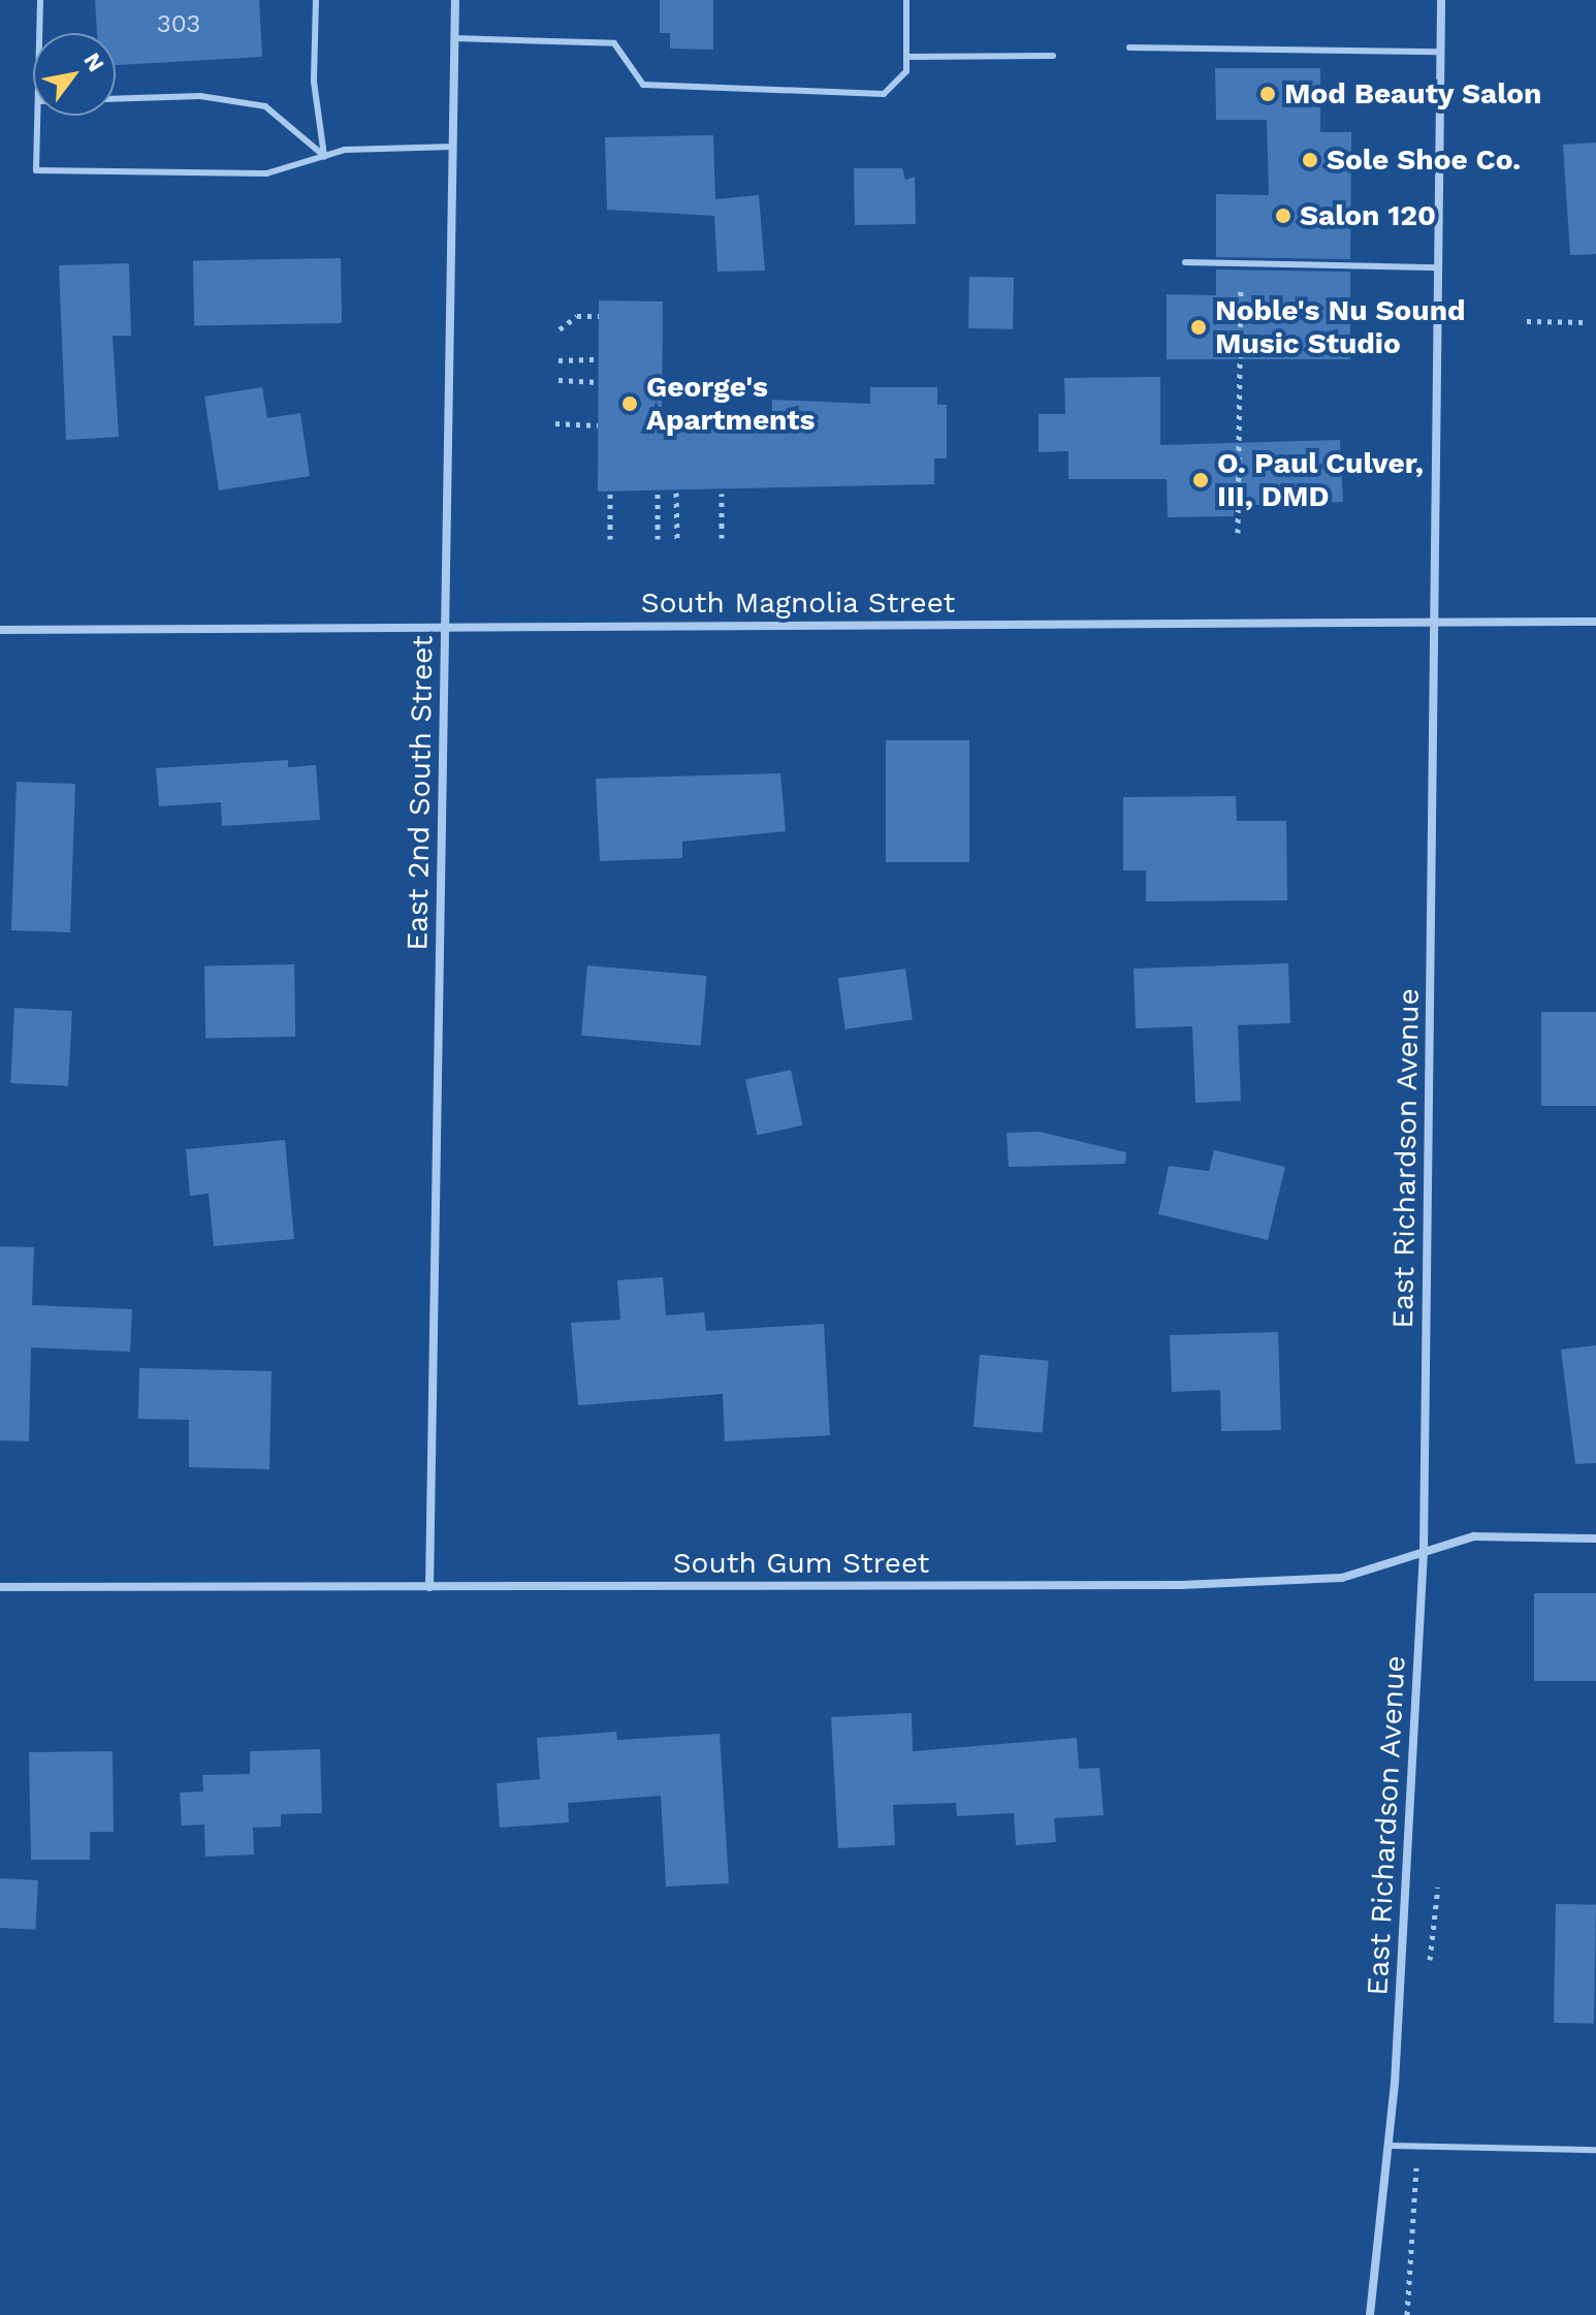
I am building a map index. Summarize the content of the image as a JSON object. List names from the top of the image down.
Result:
{
  "streets": {
    "street": [
      "South Magnolia Street",
      "East 2nd South Street",
      "East Richardson Avenue",
      "South Gum Street"
    ]
  },
  "crossings": [
    ["South Magnolia Street", "East 2nd South Street"],
    ["South Magnolia Street", "East Richardson Avenue"],
    ["East 2nd South Street", "South Gum Street"],
    ["East Richardson Avenue", "South Gum Street"]
  ],
  "places": [
    "Mod Beauty Salon",
    "Sole Shoe Co.",
    "Salon 120",
    "Noble's Nu Sound Music Studio",
    "George's Apartments",
    "O. Paul Culver, III, DMD"
  ],
  "house_numbers": ["303"],
  "north": "top right"
}
